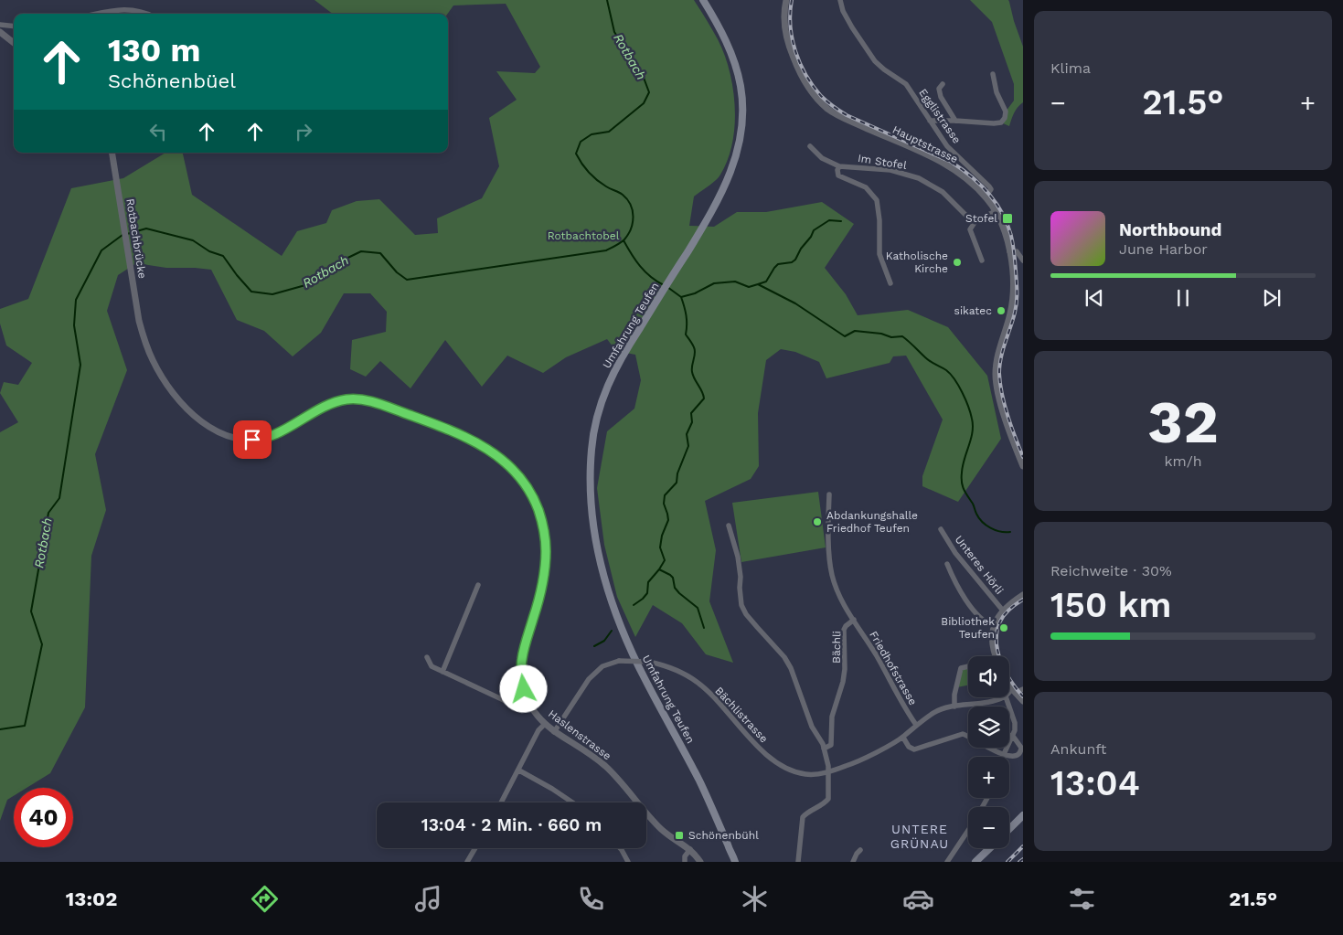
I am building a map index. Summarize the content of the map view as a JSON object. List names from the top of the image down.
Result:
{
  "streets": {
    "main road": ["Umfahrung Teufen"],
    "street": [
      "Egglistrasse",
      "Hauptstrasse",
      "Im Stofel",
      "Rotbachbrücke",
      "Unteres Hörli",
      "Bächli",
      "Friedhofstrasse",
      "Bächlistrasse",
      "Haslenstrasse"
    ]
  },
  "crossings": [
    ["Egglistrasse", "Hauptstrasse"],
    ["Rotbachbrücke", "Haslenstrasse"],
    ["Bächli", "Friedhofstrasse"],
    ["Friedhofstrasse", "Bächlistrasse"],
    ["Bächlistrasse", "Haslenstrasse"]
  ],
  "districts": ["UNTERE GRÜNAU"],
  "water": ["Rotbach"],
  "parks": ["Rotbachtobel"],
  "places": {
    "transit": ["Stofel", "Schönenbühl"],
    "other": [
      "Katholische Kirche",
      "sikatec",
      "Abdankungshalle Friedhof Teufen",
      "Bibliothek Teufen"
    ]
  },
  "page": {
    "tile": [
      "Klima",
      ["32", "km/h"],
      ["Reichweite · 30%", "150 km"],
      ["Ankunft", "13:04"]
    ],
    "turn": ["130 m", "Schönenbüel"],
    "heat": ["−", "21.5°", "+"],
    "song": ["Northbound", "June Harbor"],
    "map_buttons": ["+", "−"],
    "limit": "40",
    "trip": "13:04 · 2 Min. · 660 m",
    "tabs": ["13:02", "21.5°"]
  }
}
